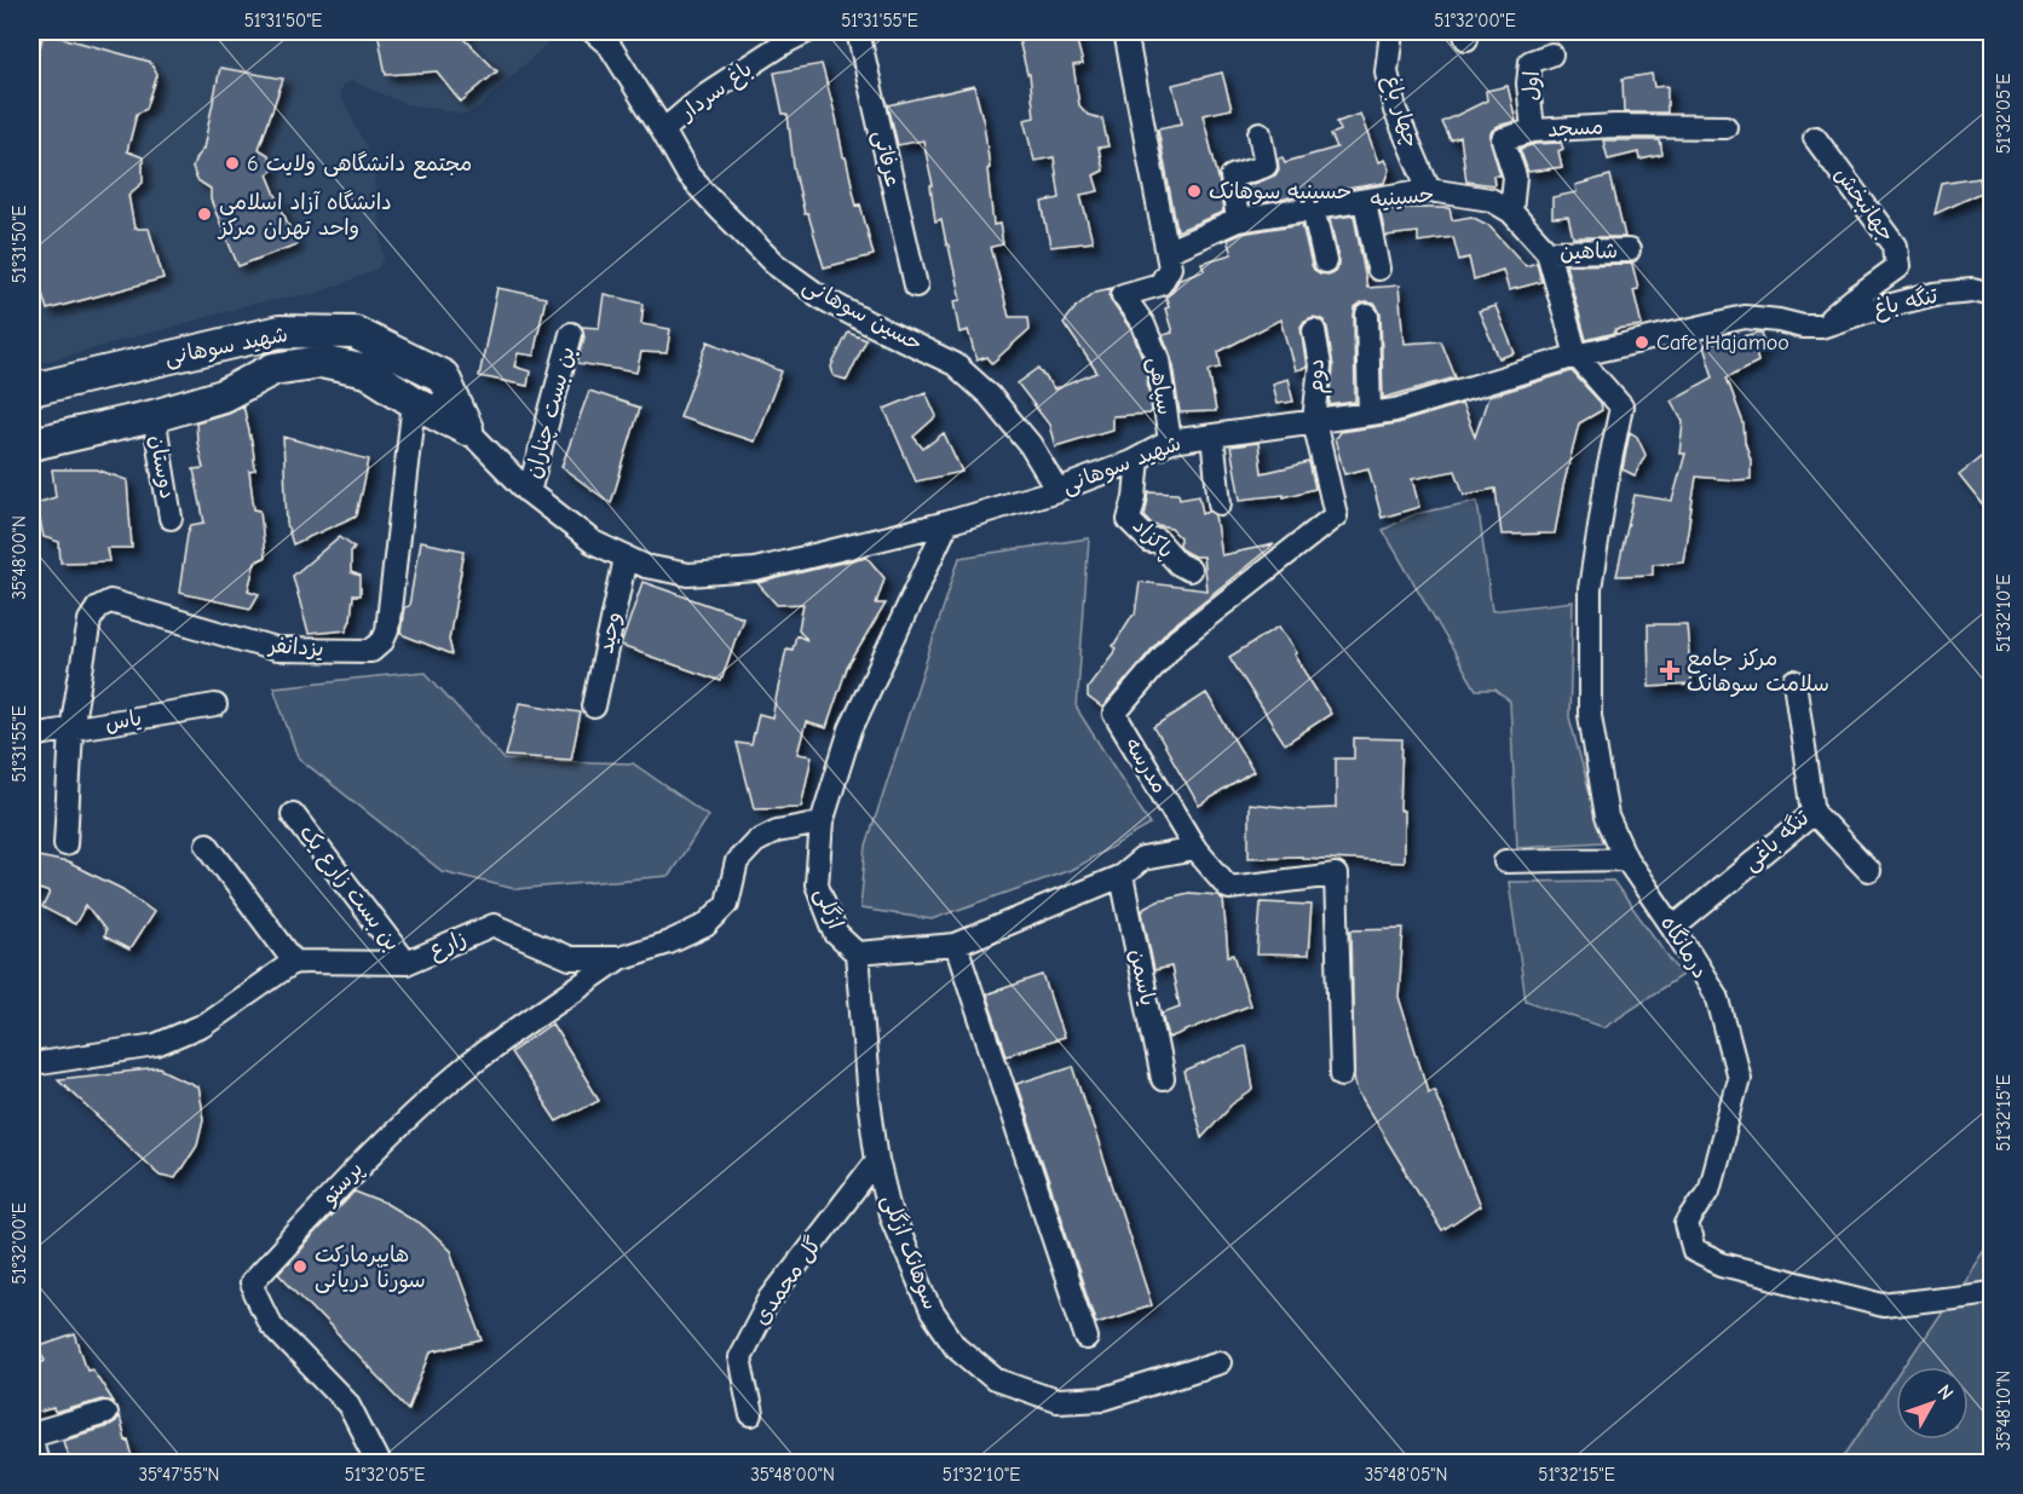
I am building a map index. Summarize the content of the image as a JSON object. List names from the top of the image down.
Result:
{
  "streets": {
    "main road": ["شهید سوهانی"],
    "street": [
      "اول",
      "باغ سردار",
      "چهار باغ",
      "مسجد",
      "عرفاتی",
      "حسینیه",
      "جهانبخش",
      "شاهین",
      "تنگه باغ",
      "حسین سوهانی",
      "دوم",
      "سپاهی",
      "بن بست چناران",
      "دوستان",
      "پاکزاد",
      "وحید",
      "یزدانفر",
      "یاس",
      "مدرسه",
      "تنگه باغی",
      "بن بست زارع یک",
      "ازگلی",
      "زارع",
      "درمانگاه",
      "یاسمن",
      "پرستو",
      "سوهانک ازگلی",
      "گل محمدی"
    ]
  },
  "crossings": [
    ["اول", "مسجد"],
    ["باغ سردار", "حسین سوهانی"],
    ["چهار باغ", "حسینیه"],
    ["مسجد", "حسینیه"],
    ["حسینیه", "سپاهی"],
    ["جهانبخش", "تنگه باغ"],
    ["جهانبخش", "شهید سوهانی"],
    ["تنگه باغ", "شهید سوهانی"],
    ["حسین سوهانی", "شهید سوهانی"],
    ["شهید سوهانی", "دوم"],
    ["شهید سوهانی", "سپاهی"],
    ["شهید سوهانی", "بن بست چناران"],
    ["شهید سوهانی", "دوستان"],
    ["شهید سوهانی", "پاکزاد"],
    ["شهید سوهانی", "وحید"],
    ["شهید سوهانی", "یزدانفر"],
    ["شهید سوهانی", "مدرسه"],
    ["شهید سوهانی", "ازگلی"],
    ["شهید سوهانی", "درمانگاه"],
    ["دوم", "مدرسه"],
    ["یزدانفر", "یاس"],
    ["مدرسه", "ازگلی"],
    ["تنگه باغی", "درمانگاه"],
    ["بن بست زارع یک", "زارع"],
    ["ازگلی", "زارع"],
    ["ازگلی", "یاسمن"],
    ["ازگلی", "سوهانک ازگلی"],
    ["زارع", "پرستو"],
    ["سوهانک ازگلی", "گل محمدی"]
  ],
  "places": {
    "other": [
      "مجتمع دانشگاهی ولایت 6",
      "حسینیه سوهانک",
      "دانشگاه آزاد اسلامی واحد تهران مرکز",
      "Cafe Hajamoo",
      "هایپرمارکت سورنا دریانی"
    ],
    "health": ["مرکز جامع سلامت سوهانک"]
  },
  "north": "top right",
  "coordinates": [
    "51°31'50\"E",
    "51°31'55\"E",
    "51°32'00\"E",
    "51°32'05\"E",
    "35°48'00\"N",
    "51°32'10\"E",
    "51°32'15\"E",
    "35°48'10\"N",
    "35°47'55\"N",
    "35°48'05\"N"
  ]
}
